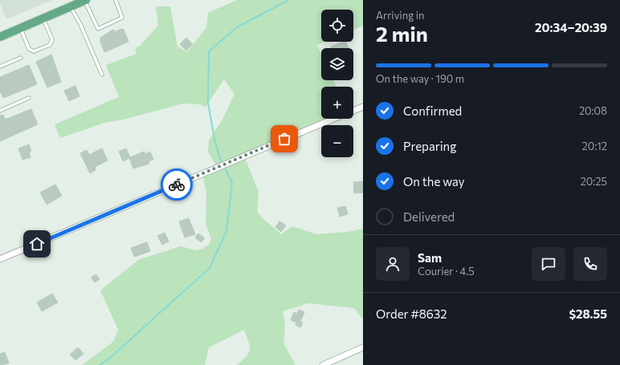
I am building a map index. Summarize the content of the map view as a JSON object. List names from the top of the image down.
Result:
{
  "page": {
    "heading": ["2 min", "Arriving in", "20:34–20:39"],
    "panel": [
      "Sam",
      "Courier · 4.5",
      "Order #8632",
      "$28.55"
    ],
    "map_buttons": ["+", "−"],
    "bar": "On the way · 190 m",
    "list": [
      ["Confirmed", "20:08"],
      ["Preparing", "20:12"],
      ["On the way", "20:25"],
      "Delivered"
    ]
  }
}
